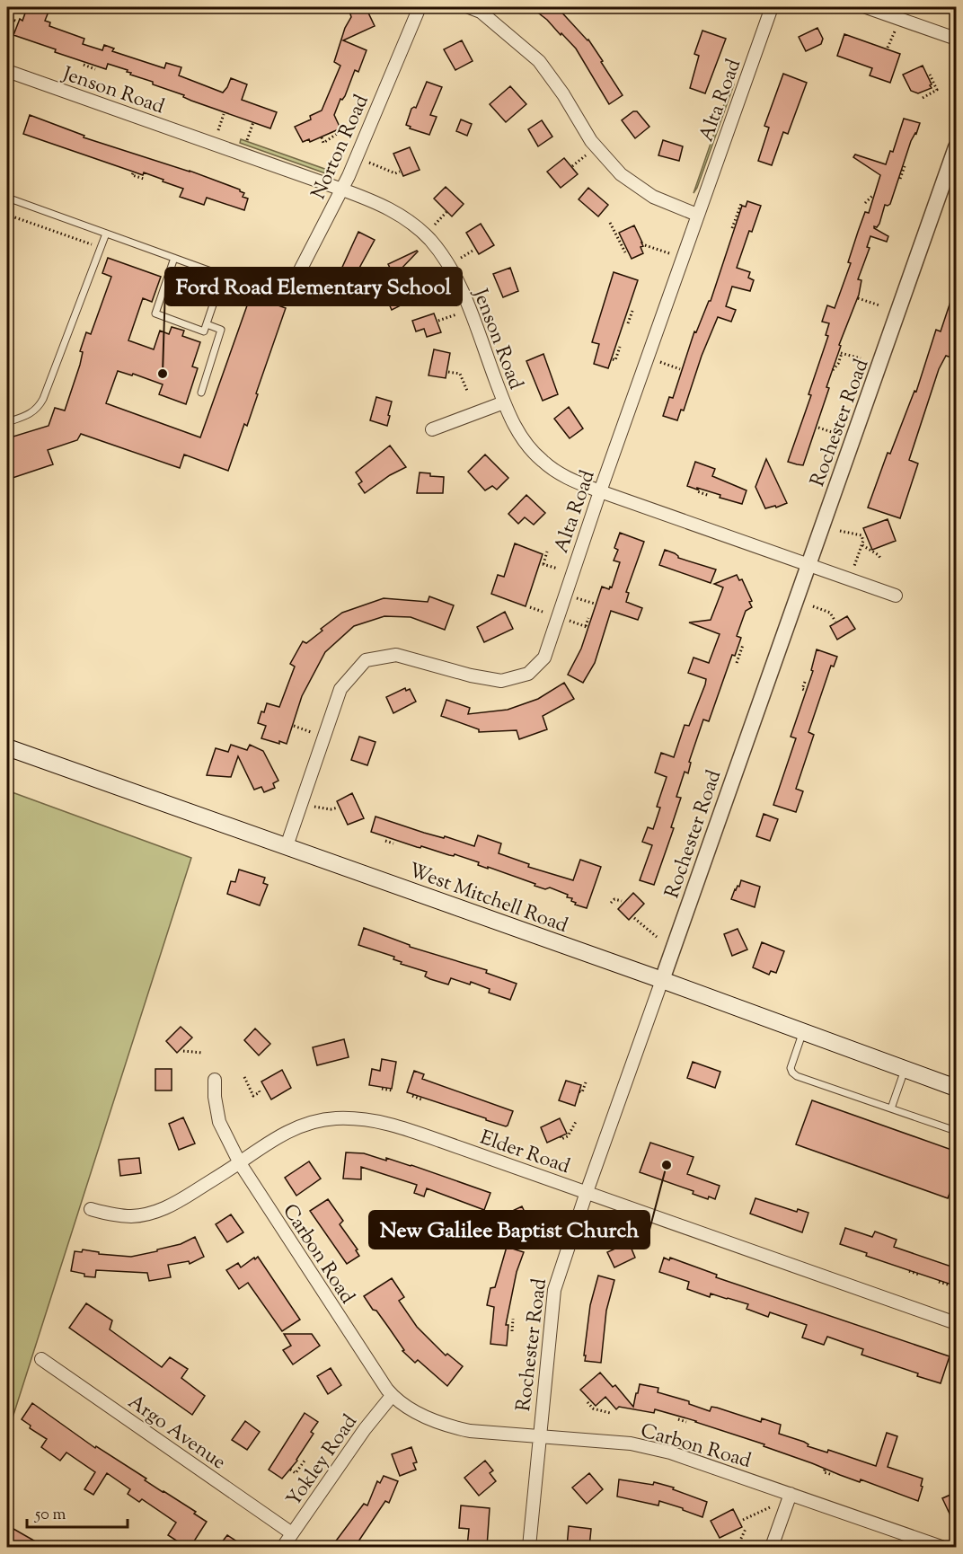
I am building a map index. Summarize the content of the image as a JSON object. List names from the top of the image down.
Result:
{
  "streets": {
    "main road": ["West Mitchell Road"],
    "street": [
      "Jenson Road",
      "Alta Road",
      "Norton Road",
      "Rochester Road",
      "Elder Road",
      "Carbon Road",
      "Argo Avenue",
      "Yokley Road"
    ]
  },
  "crossings": [
    ["Jenson Road", "Alta Road"],
    ["Jenson Road", "Norton Road"],
    ["Jenson Road", "Rochester Road"],
    ["Alta Road", "West Mitchell Road"],
    ["Rochester Road", "West Mitchell Road"],
    ["Rochester Road", "Elder Road"],
    ["Rochester Road", "Carbon Road"],
    ["Elder Road", "Carbon Road"],
    ["Carbon Road", "Yokley Road"],
    ["Argo Avenue", "Yokley Road"]
  ],
  "places": ["Ford Road Elementary School", "New Galilee Baptist Church"],
  "scale_bar": "50 m"
}
